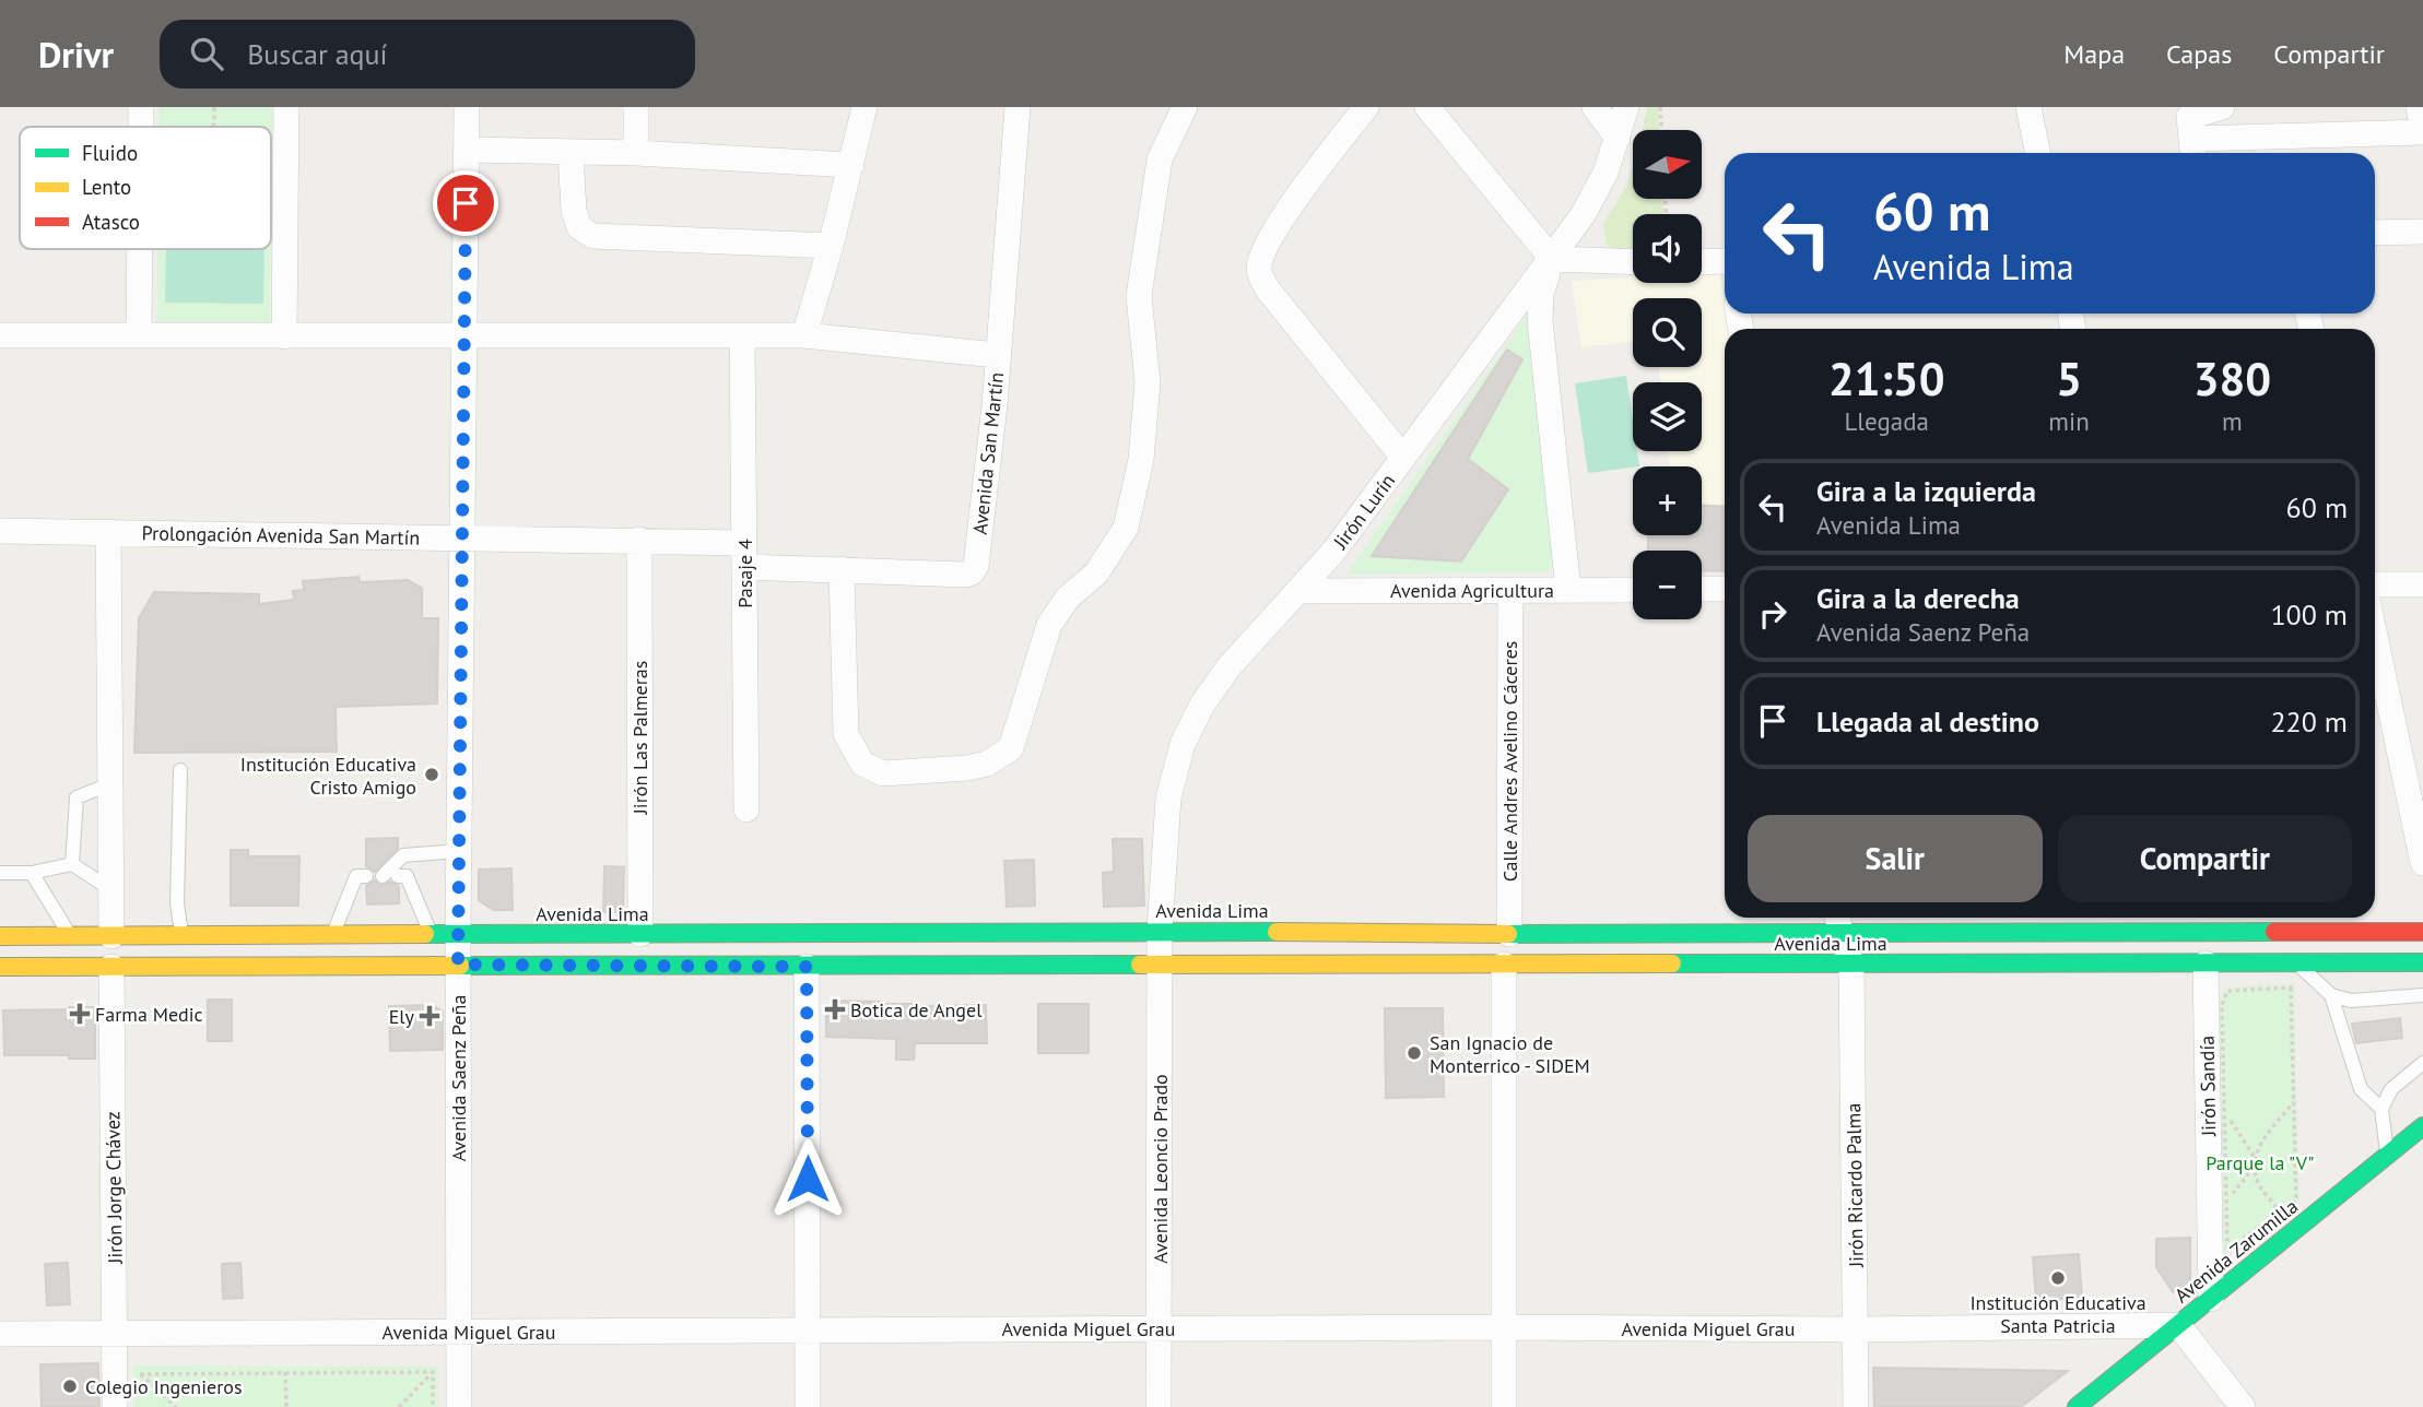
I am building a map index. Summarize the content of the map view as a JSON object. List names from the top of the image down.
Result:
{
  "streets": {
    "main road": ["Avenida Lima", "Avenida Zarumilla"],
    "street": [
      "Avenida San Martín",
      "Jirón Lurín",
      "Prolongación Avenida San Martín",
      "Pasaje 4",
      "Avenida Agricultura",
      "Jirón Las Palmeras",
      "Calle Andres Avelino Cáceres",
      "Avenida Saenz Peña",
      "Jirón Sandía",
      "Avenida Leoncio Prado",
      "Jirón Ricardo Palma",
      "Jirón Jorge Chávez",
      "Avenida Miguel Grau"
    ]
  },
  "crossings": [
    ["Avenida San Martín", "Prolongación Avenida San Martín"],
    ["Avenida San Martín", "Pasaje 4"],
    ["Jirón Lurín", "Avenida Agricultura"],
    ["Jirón Lurín", "Avenida Lima"],
    ["Jirón Lurín", "Avenida Leoncio Prado"],
    ["Prolongación Avenida San Martín", "Pasaje 4"],
    ["Prolongación Avenida San Martín", "Jirón Las Palmeras"],
    ["Prolongación Avenida San Martín", "Avenida Saenz Peña"],
    ["Avenida Agricultura", "Calle Andres Avelino Cáceres"],
    ["Jirón Las Palmeras", "Avenida Lima"],
    ["Calle Andres Avelino Cáceres", "Avenida Lima"],
    ["Avenida Lima", "Avenida Saenz Peña"],
    ["Avenida Lima", "Jirón Sandía"],
    ["Avenida Lima", "Avenida Leoncio Prado"],
    ["Avenida Lima", "Jirón Ricardo Palma"],
    ["Avenida Lima", "Jirón Jorge Chávez"],
    ["Avenida Saenz Peña", "Avenida Miguel Grau"],
    ["Jirón Sandía", "Avenida Zarumilla"],
    ["Avenida Leoncio Prado", "Avenida Miguel Grau"],
    ["Jirón Ricardo Palma", "Avenida Miguel Grau"],
    ["Jirón Jorge Chávez", "Avenida Miguel Grau"],
    ["Avenida Zarumilla", "Avenida Miguel Grau"]
  ],
  "parks": ["Parque la \"V\""],
  "places": {
    "other": [
      "Institución Educativa Cristo Amigo",
      "San Ignacio de Monterrico - SIDEM",
      "Institución Educativa Santa Patricia",
      "Colegio Ingenieros"
    ],
    "health": ["Botica de Angel", "Farma Medic", "Ely"]
  },
  "legend": ["Fluido", "Lento", "Atasco"],
  "north": "right",
  "page": {
    "header": "Drivr",
    "search": "Buscar aquí",
    "nav": ["Mapa", "Capas", "Compartir"],
    "map_buttons": ["+", "−"],
    "turn": ["60 m", "Avenida Lima"],
    "eta": [
      "21:50",
      "Llegada",
      "5",
      "min",
      "380",
      "m"
    ],
    "list": [
      {
        "name": "Gira a la izquierda",
        "note": "Avenida Lima",
        "value": "60 m"
      },
      {
        "name": "Gira a la derecha",
        "note": "Avenida Saenz Peña",
        "value": "100 m"
      },
      {
        "name": "Llegada al destino",
        "value": "220 m"
      }
    ],
    "buttons": ["Salir", "Compartir"]
  }
}
